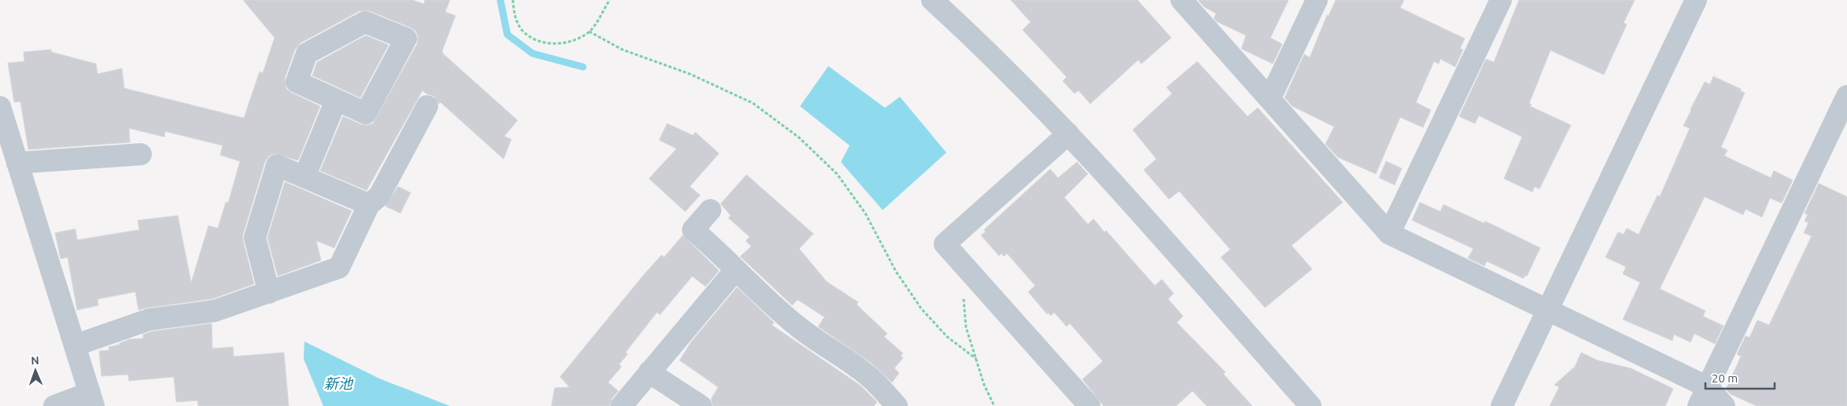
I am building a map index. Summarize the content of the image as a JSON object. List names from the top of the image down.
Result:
{
  "water": ["新池"],
  "scale_bar": "20 m",
  "north": "top"
}
